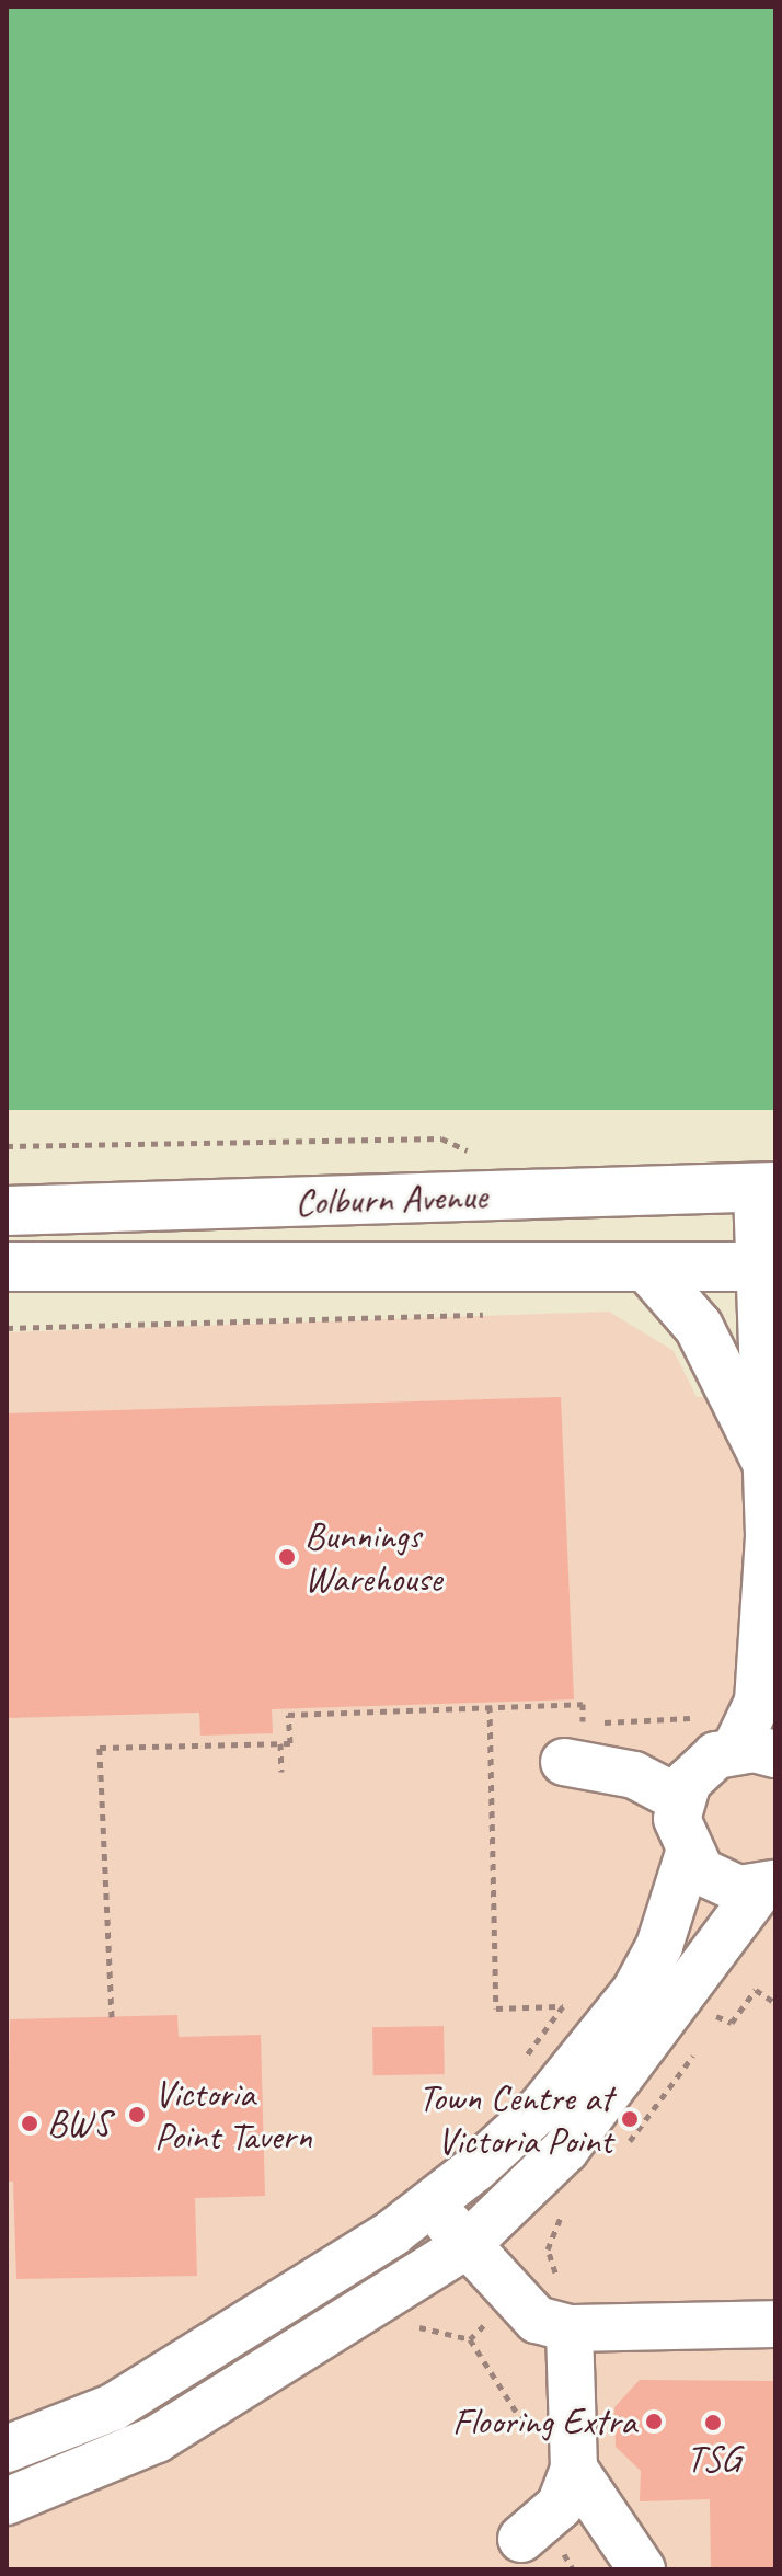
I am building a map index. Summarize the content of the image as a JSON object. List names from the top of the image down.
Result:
{
  "streets": {
    "main road": ["Colburn Avenue"]
  },
  "places": [
    "Bunnings Warehouse",
    "Victoria Point Tavern",
    "Town Centre at Victoria Point",
    "BWS",
    "Flooring Extra",
    "TSG"
  ]
}
